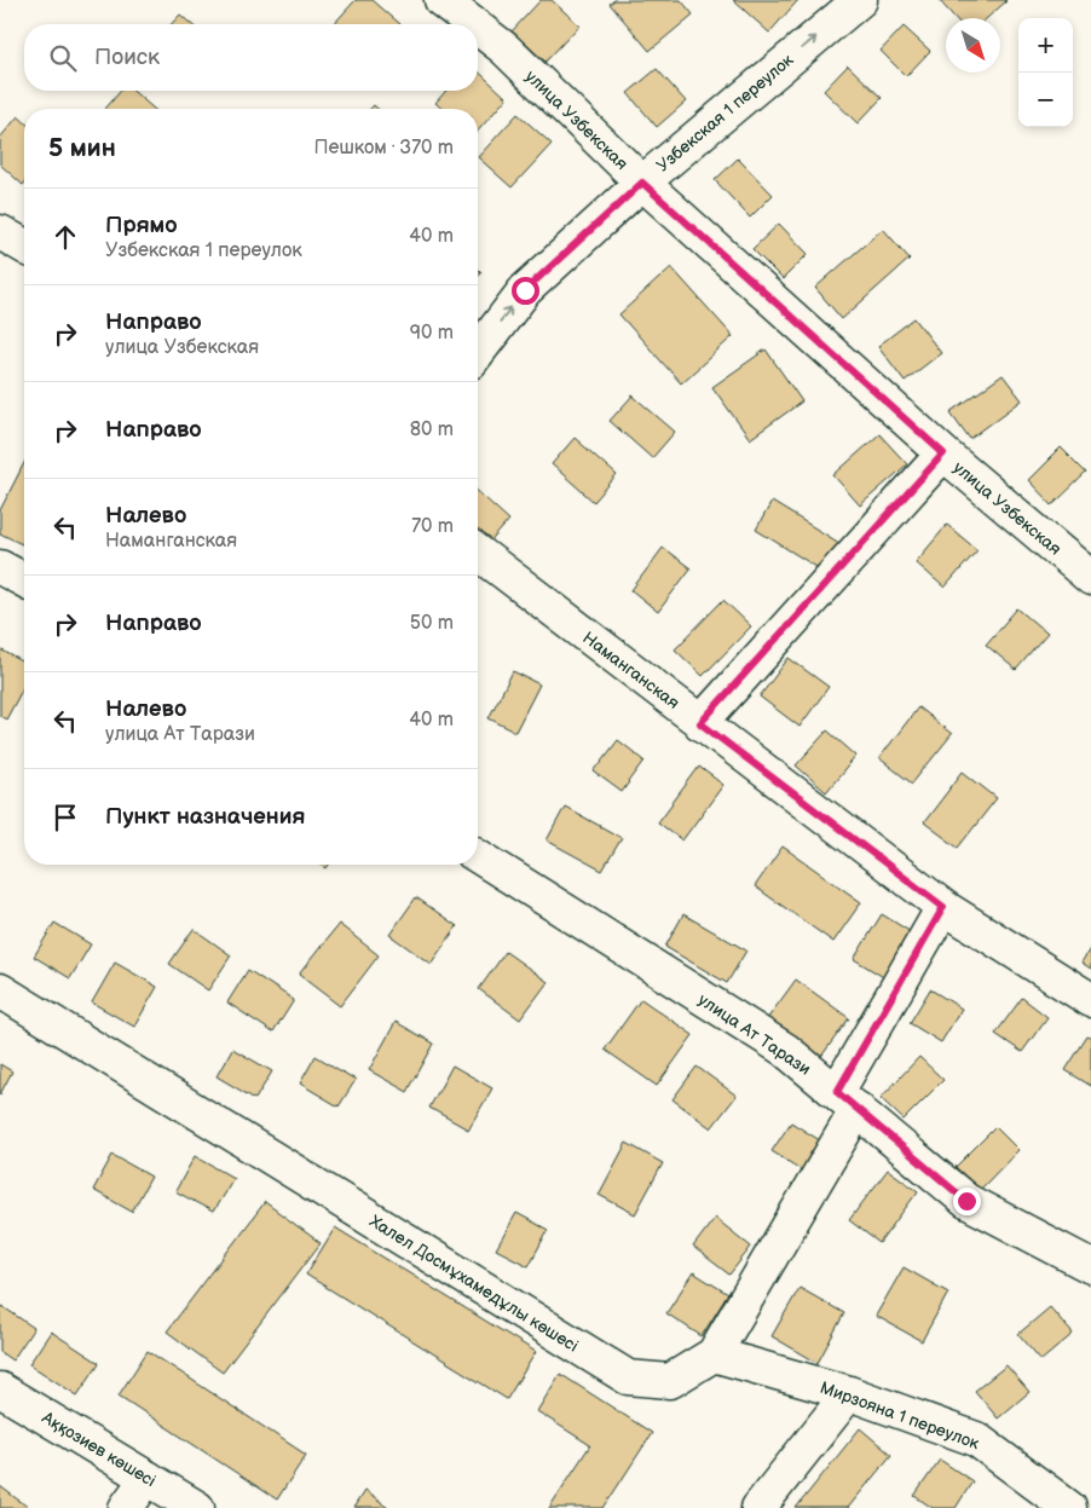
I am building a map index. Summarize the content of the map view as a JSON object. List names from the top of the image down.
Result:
{
  "streets": {
    "street": [
      "Узбекская 1 переулок",
      "улица Узбекская",
      "Наманганская",
      "улица Ат Тарази",
      "Халел Досмұхамедұлы көшесі",
      "Мирзояна 1 переулок",
      "Аққозиев көшесі"
    ]
  },
  "crossings": [
    ["Узбекская 1 переулок", "улица Узбекская"],
    ["Наманганская", "Халел Досмұхамедұлы көшесі"],
    ["улица Ат Тарази", "Халел Досмұхамедұлы көшесі"],
    ["Халел Досмұхамедұлы көшесі", "Мирзояна 1 переулок"]
  ],
  "one_way": ["Узбекская 1 переулок"],
  "north": "bottom right",
  "page": {
    "map_buttons": ["+", "−"],
    "search": "Поиск",
    "heading": ["5 мин", "Пешком · 370 m"],
    "list": [
      ["Прямо", "Узбекская 1 переулок", "40 m"],
      ["Направо", "улица Узбекская", "90 m"],
      ["Направо", "80 m"],
      ["Налево", "Наманганская", "70 m"],
      ["Направо", "50 m"],
      ["Налево", "улица Ат Тарази", "40 m"],
      "Пункт назначения"
    ]
  }
}
